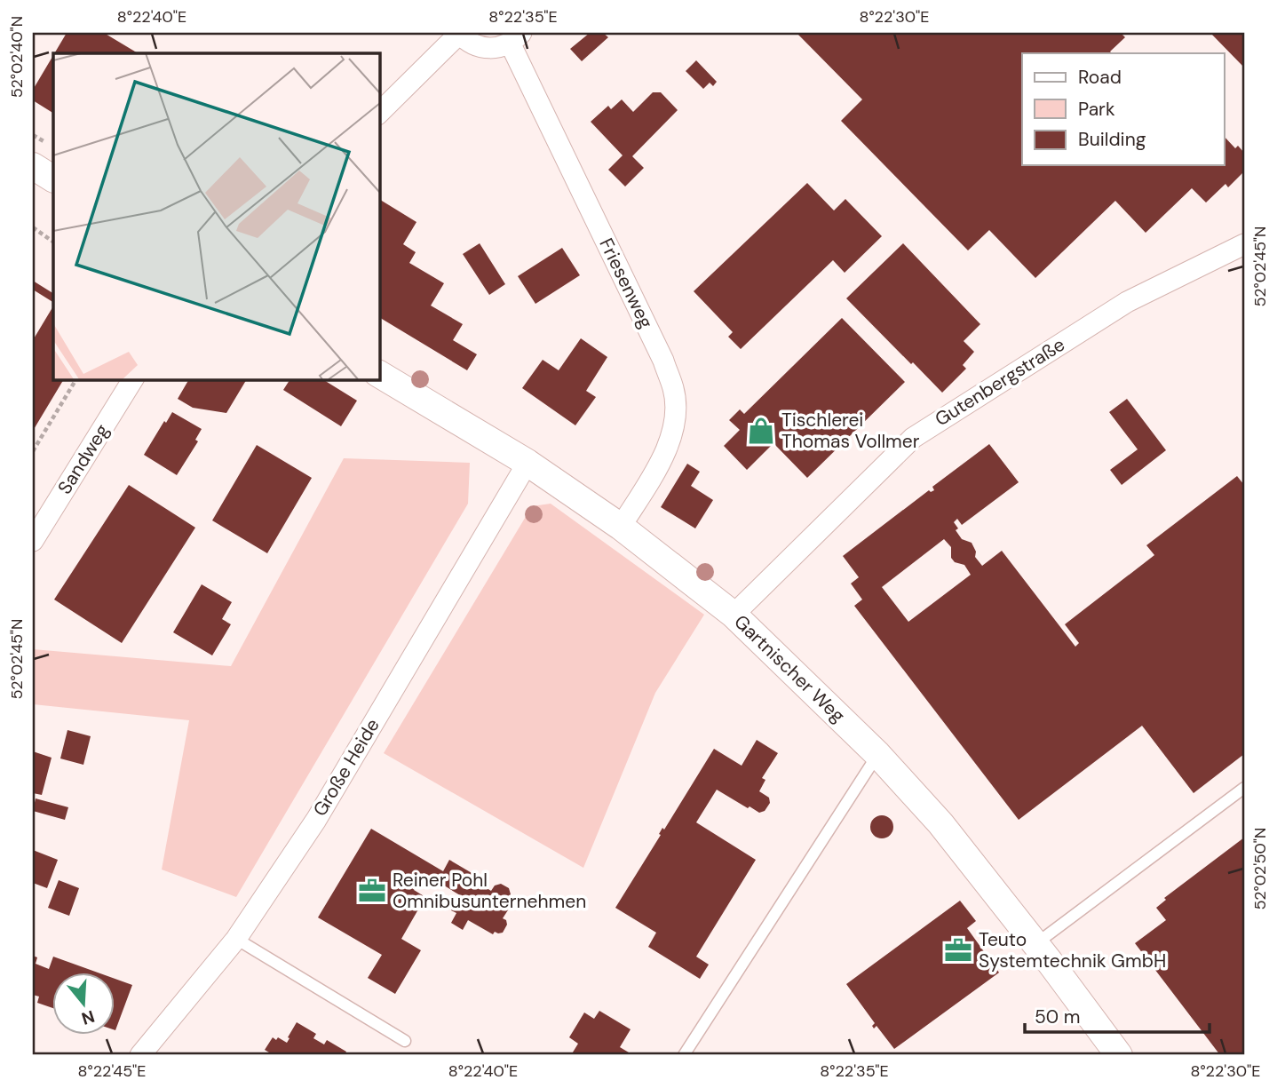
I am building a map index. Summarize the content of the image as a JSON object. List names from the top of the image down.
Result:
{
  "streets": {
    "street": [
      "Friesenweg",
      "Gutenbergstraße",
      "Sandweg",
      "Gartnischer Weg",
      "Große Heide"
    ]
  },
  "crossings": [
    ["Friesenweg", "Gartnischer Weg"],
    ["Gutenbergstraße", "Gartnischer Weg"],
    ["Gartnischer Weg", "Große Heide"]
  ],
  "places": {
    "shop": ["Tischlerei Thomas Vollmer"],
    "office": ["Reiner Pohl Omnibusunternehmen", "Teuto Systemtechnik GmbH"]
  },
  "legend": ["Road", "Park", "Building"],
  "scale_bar": "50 m",
  "north": "bottom",
  "coordinates": [
    "8°22'40\"E",
    "8°22'35\"E",
    "8°22'30\"E",
    "52°02'40\"N",
    "52°02'45\"N",
    "52°02'50\"N",
    "8°22'45\"E"
  ]
}
